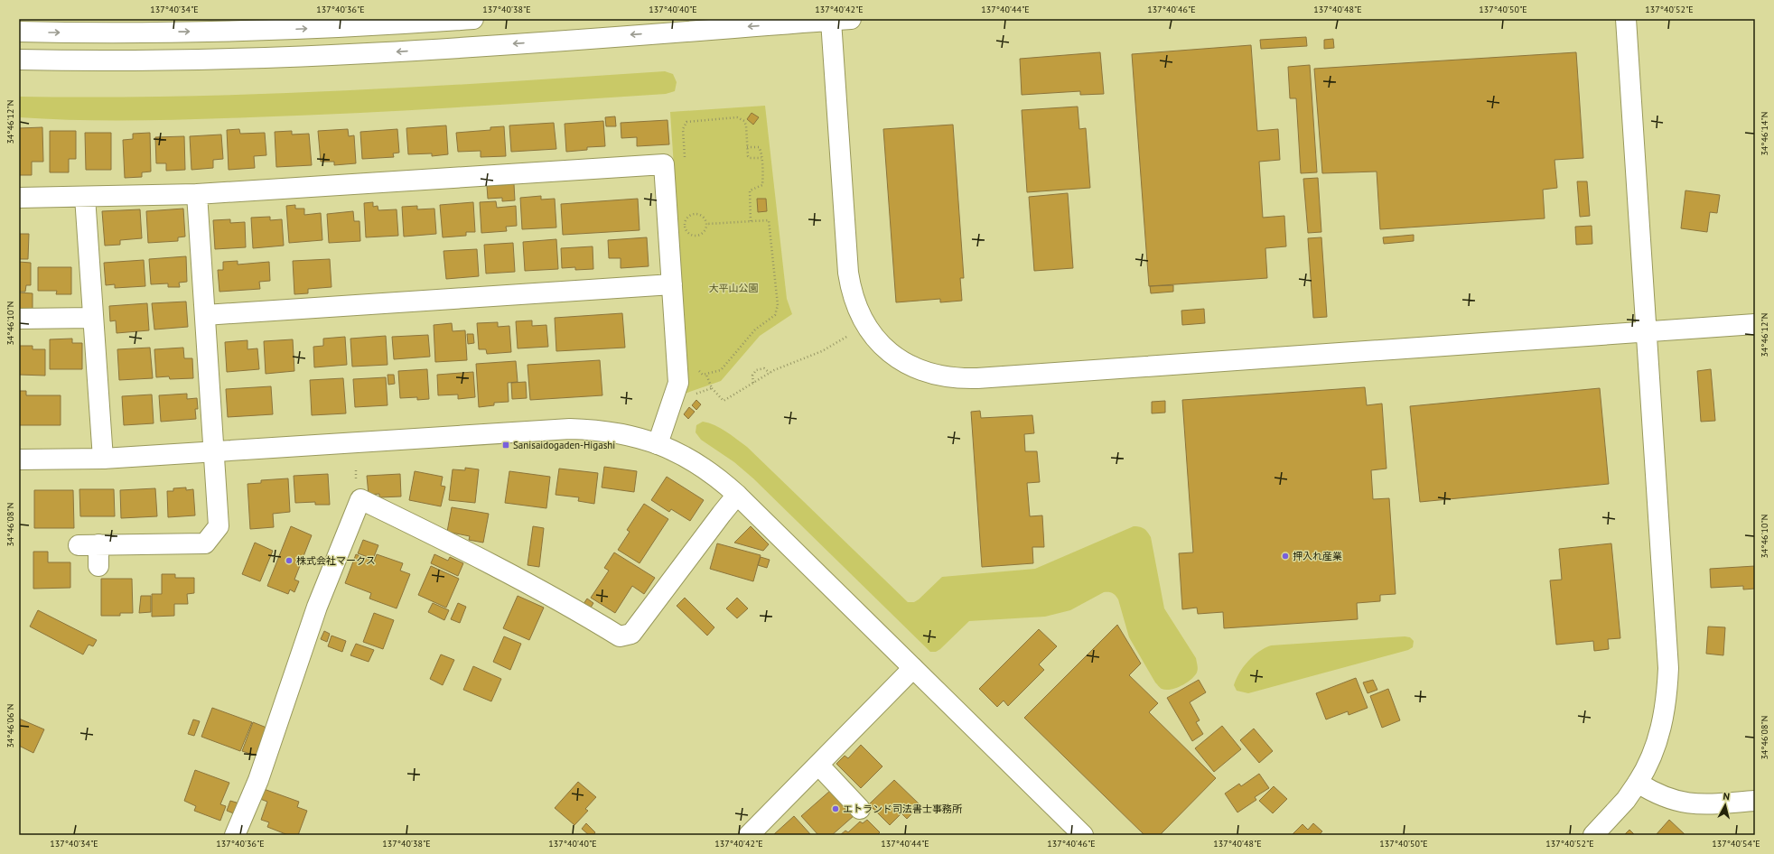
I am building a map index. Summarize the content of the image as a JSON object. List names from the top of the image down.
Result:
{
  "parks": ["大平山公園"],
  "places": {
    "transit": ["Sanisaidogaden-Higashi"],
    "other": ["押入れ産業", "株式会社マークス", "エトランド司法書士事務所"]
  },
  "north": "top",
  "coordinates": [
    "137°40'34\"E",
    "137°40'36\"E",
    "137°40'38\"E",
    "137°40'40\"E",
    "137°40'42\"E",
    "137°40'44\"E",
    "137°40'46\"E",
    "137°40'48\"E",
    "137°40'50\"E",
    "137°40'52\"E",
    "34°46'12\"N",
    "34°46'14\"N",
    "34°46'10\"N",
    "34°46'08\"N",
    "34°46'06\"N",
    "137°40'54\"E"
  ]
}
